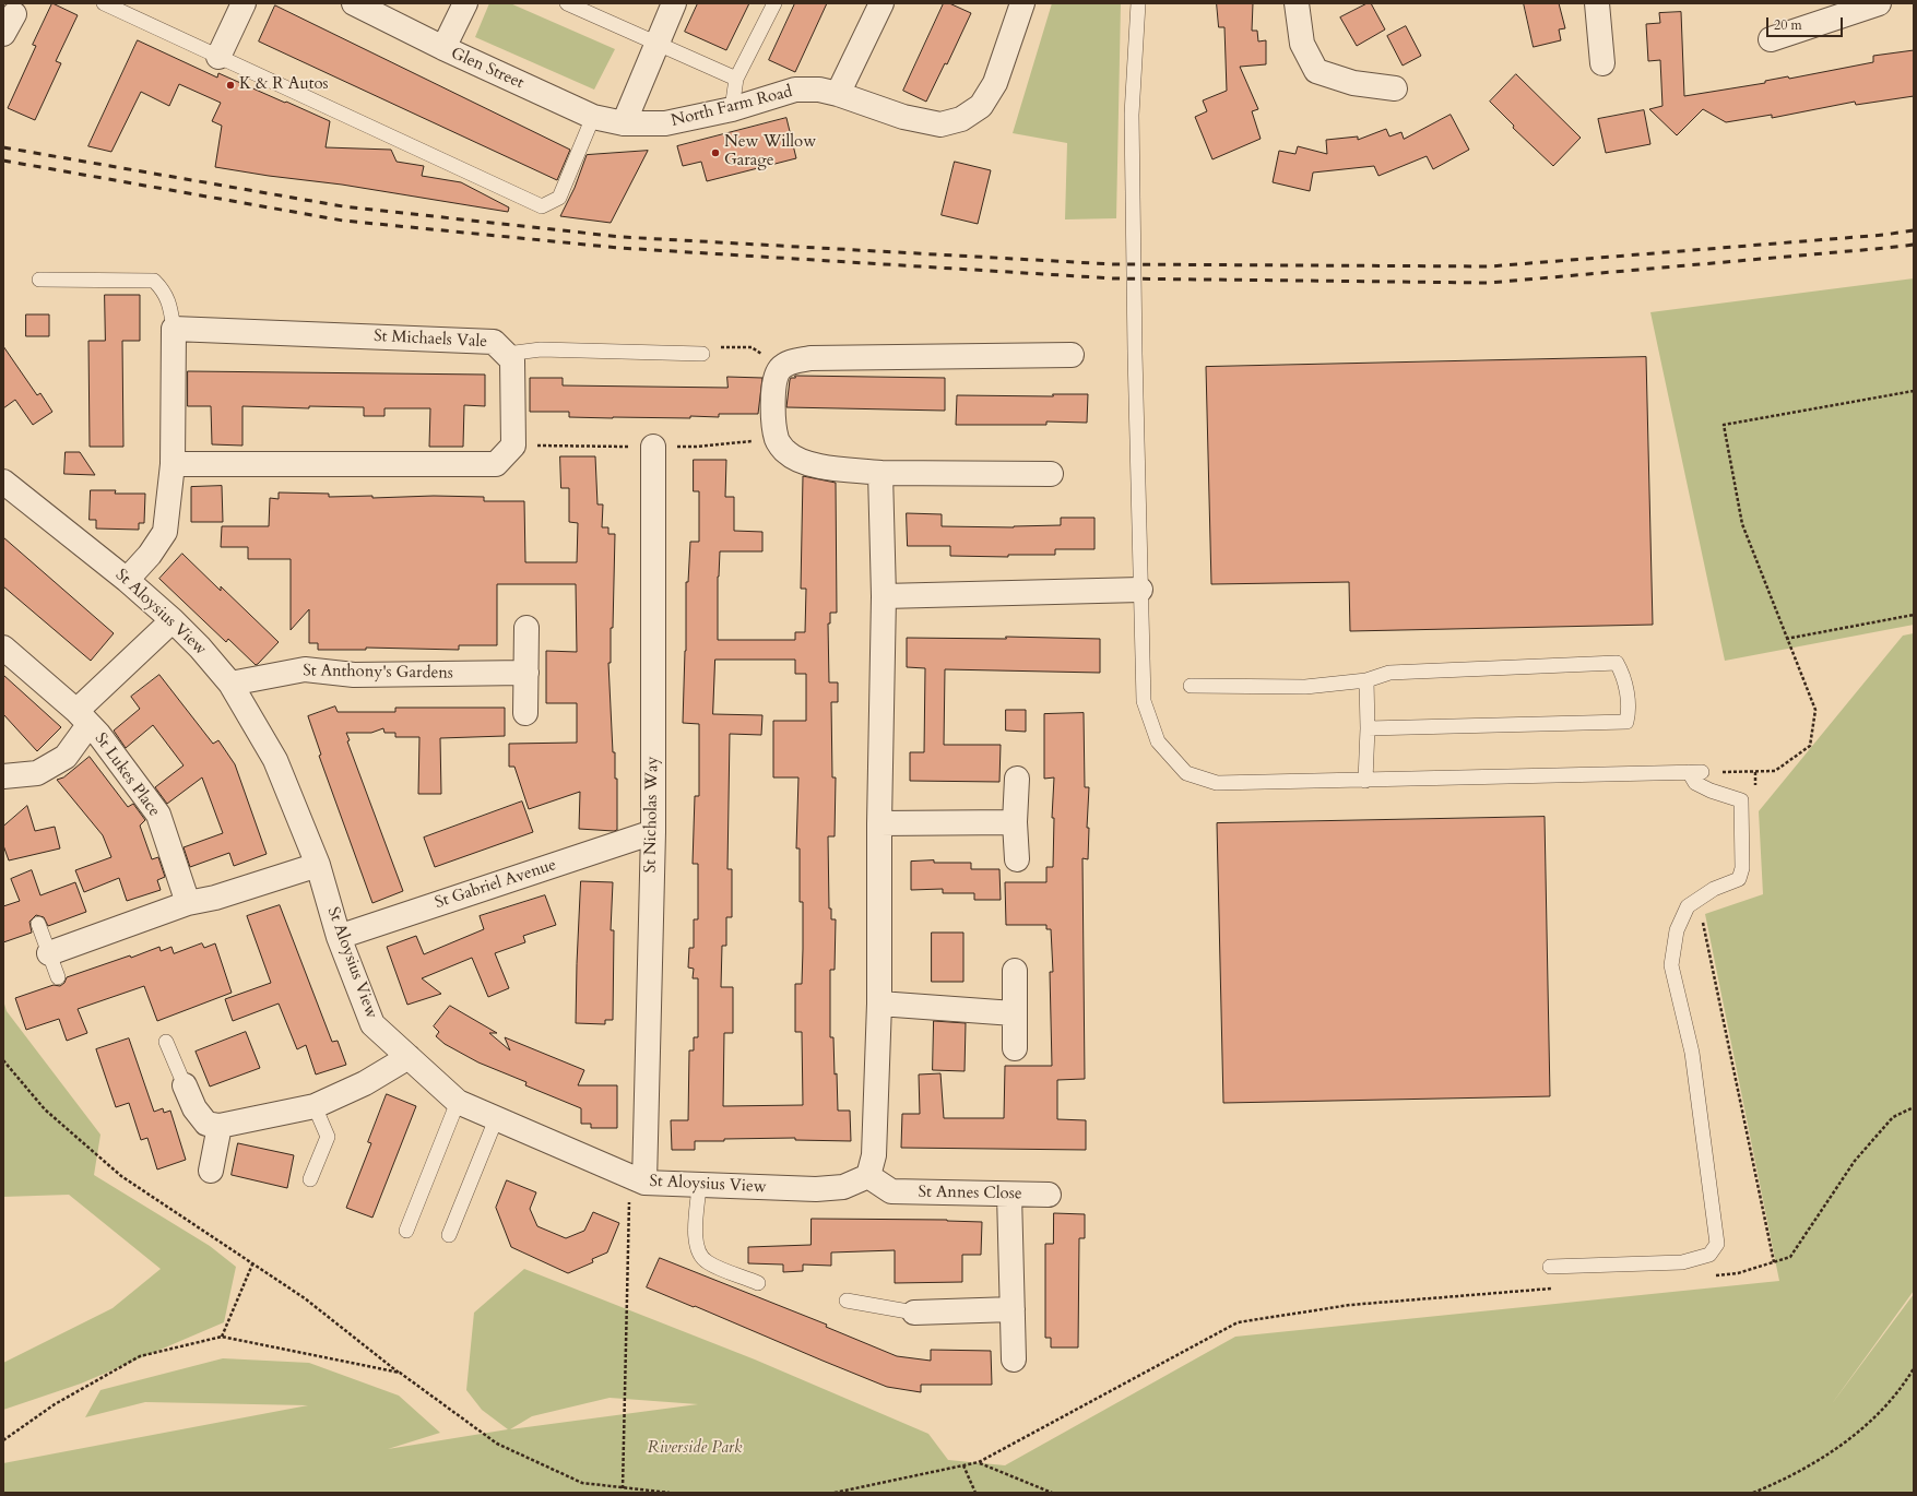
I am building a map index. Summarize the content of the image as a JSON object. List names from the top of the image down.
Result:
{
  "streets": {
    "street": [
      "Glen Street",
      "North Farm Road",
      "St Michaels Vale",
      "St Aloysius View",
      "St Anthony's Gardens",
      "St Lukes Place",
      "St Nicholas Way",
      "St Gabriel Avenue",
      "St Annes Close"
    ]
  },
  "crossings": [
    ["Glen Street", "North Farm Road"],
    ["St Aloysius View", "St Anthony's Gardens"],
    ["St Aloysius View", "St Lukes Place"],
    ["St Aloysius View", "St Nicholas Way"],
    ["St Aloysius View", "St Gabriel Avenue"],
    ["St Aloysius View", "St Annes Close"],
    ["St Nicholas Way", "St Gabriel Avenue"]
  ],
  "parks": ["Riverside Park"],
  "places": ["K & R Autos", "New Willow Garage"],
  "scale_bar": "20 m"
}
